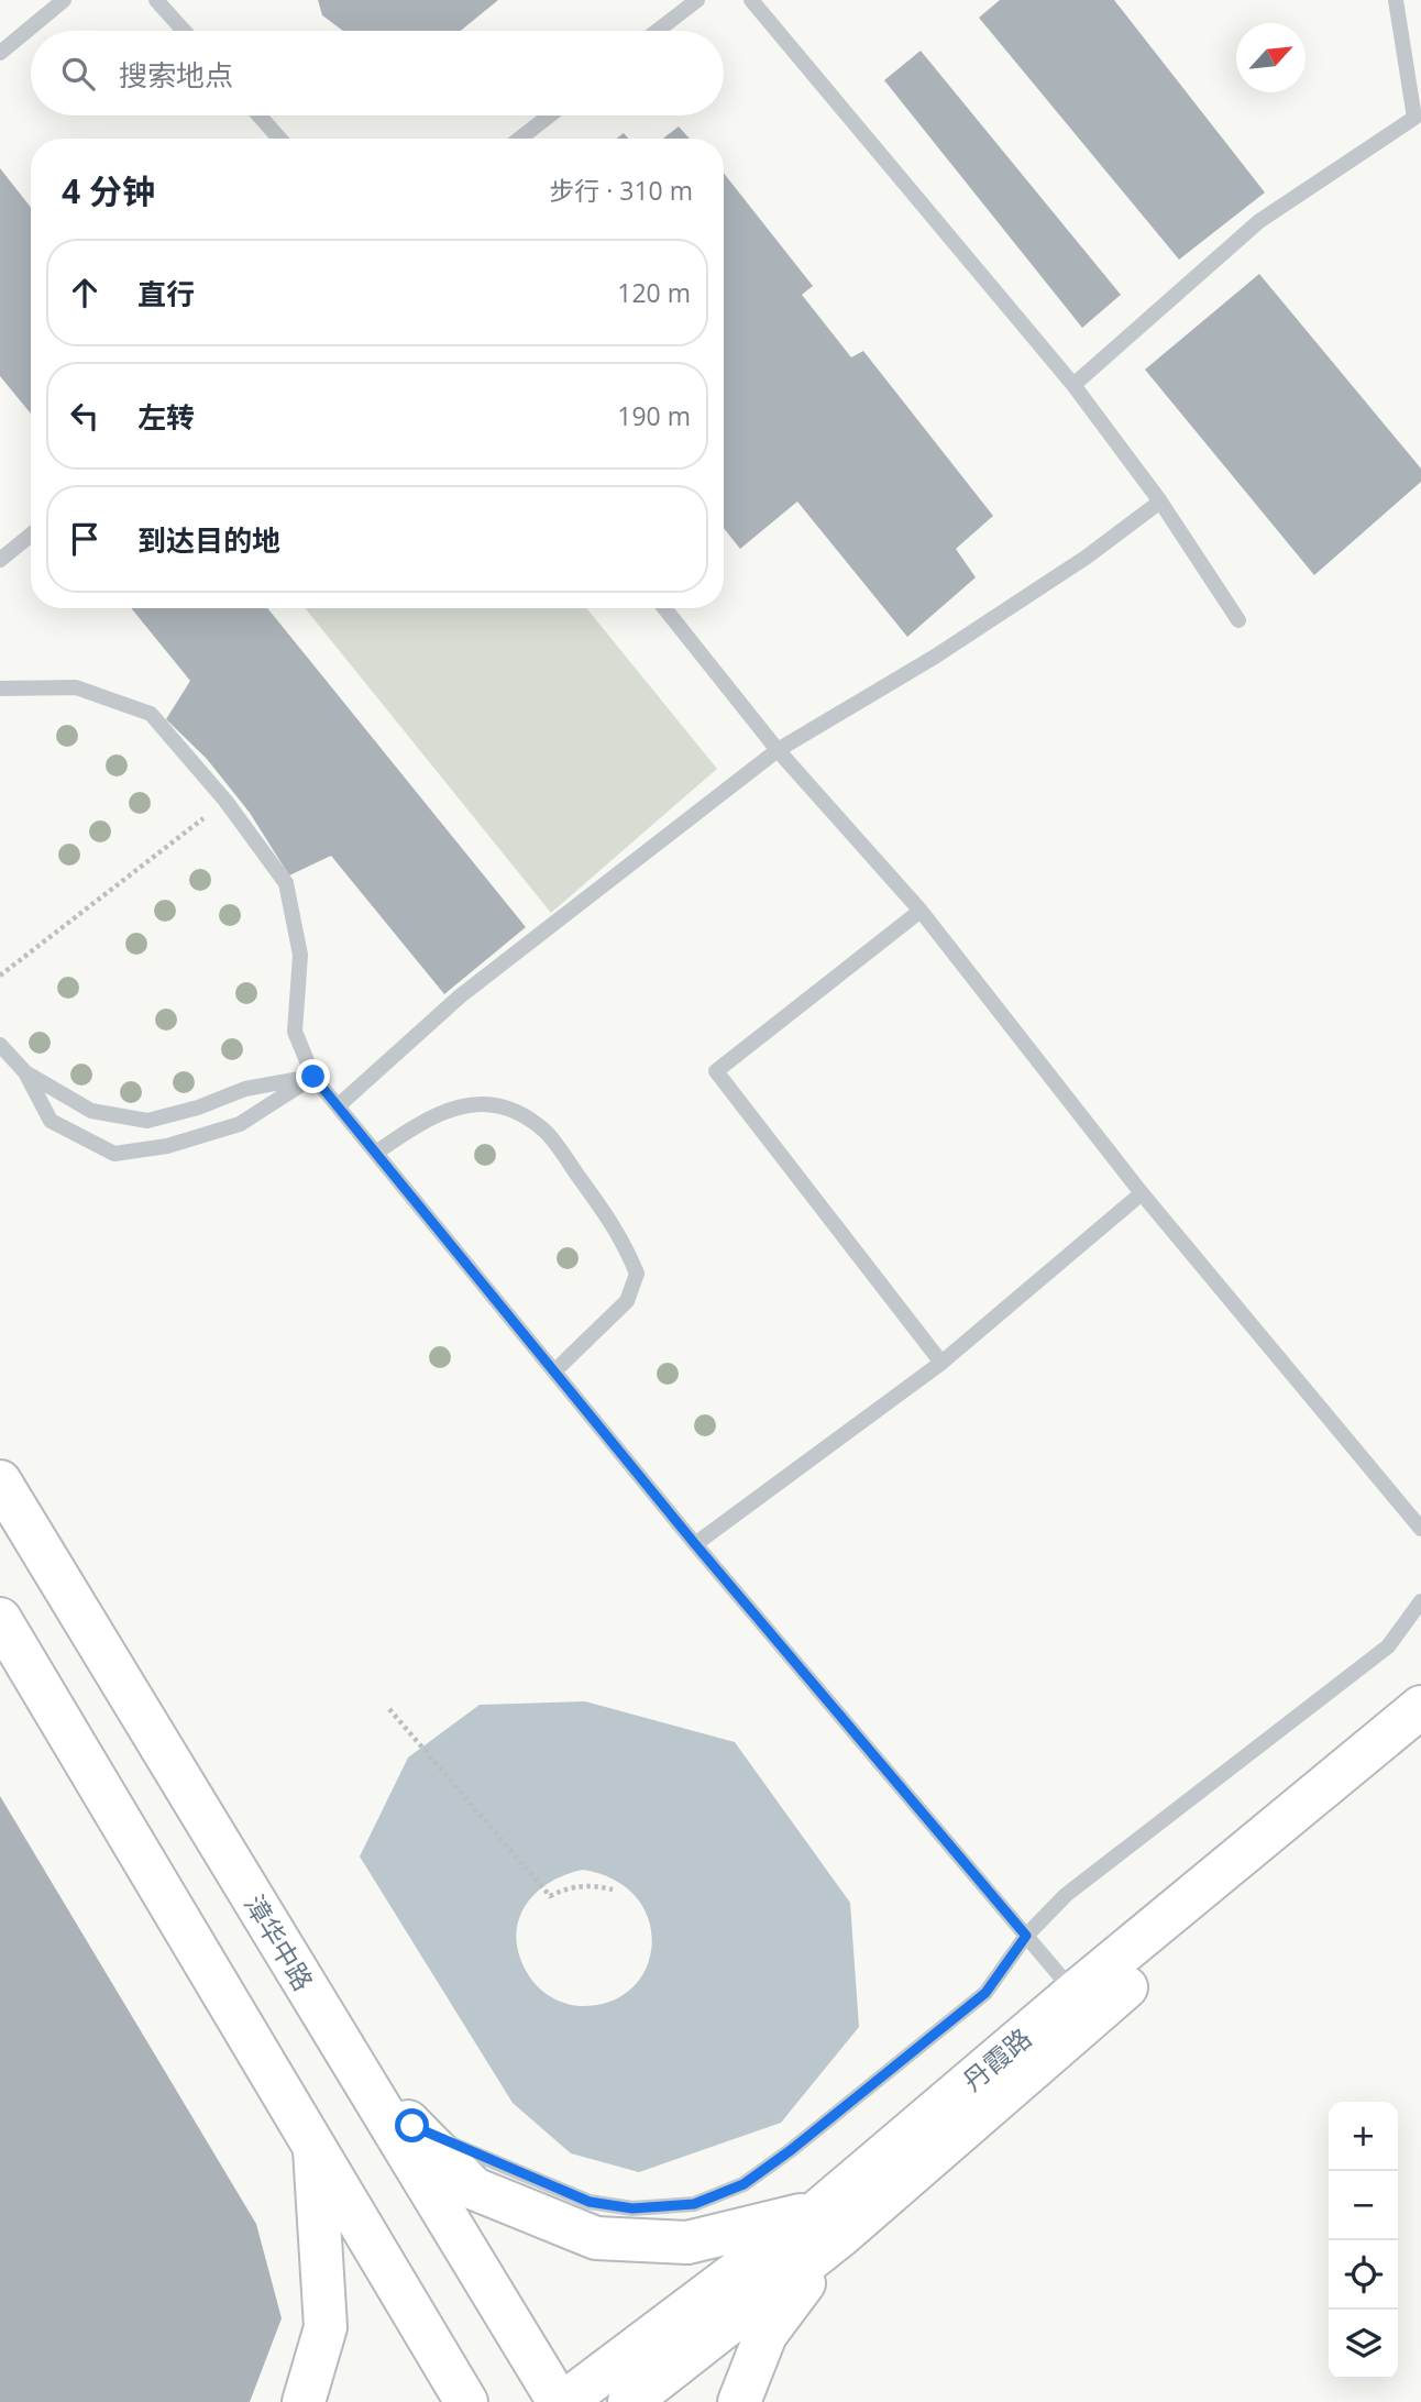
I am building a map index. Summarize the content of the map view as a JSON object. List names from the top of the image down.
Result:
{
  "streets": {
    "main road": ["漳华中路", "丹霞路"]
  },
  "crossings": [
    ["漳华中路", "丹霞路"]
  ],
  "north": "top right",
  "page": {
    "search": "搜索地点",
    "heading": ["4 分钟", "步行 · 310 m"],
    "list": [
      ["直行", "120 m"],
      ["左转", "190 m"],
      "到达目的地"
    ],
    "map_buttons": ["+", "−"]
  }
}
